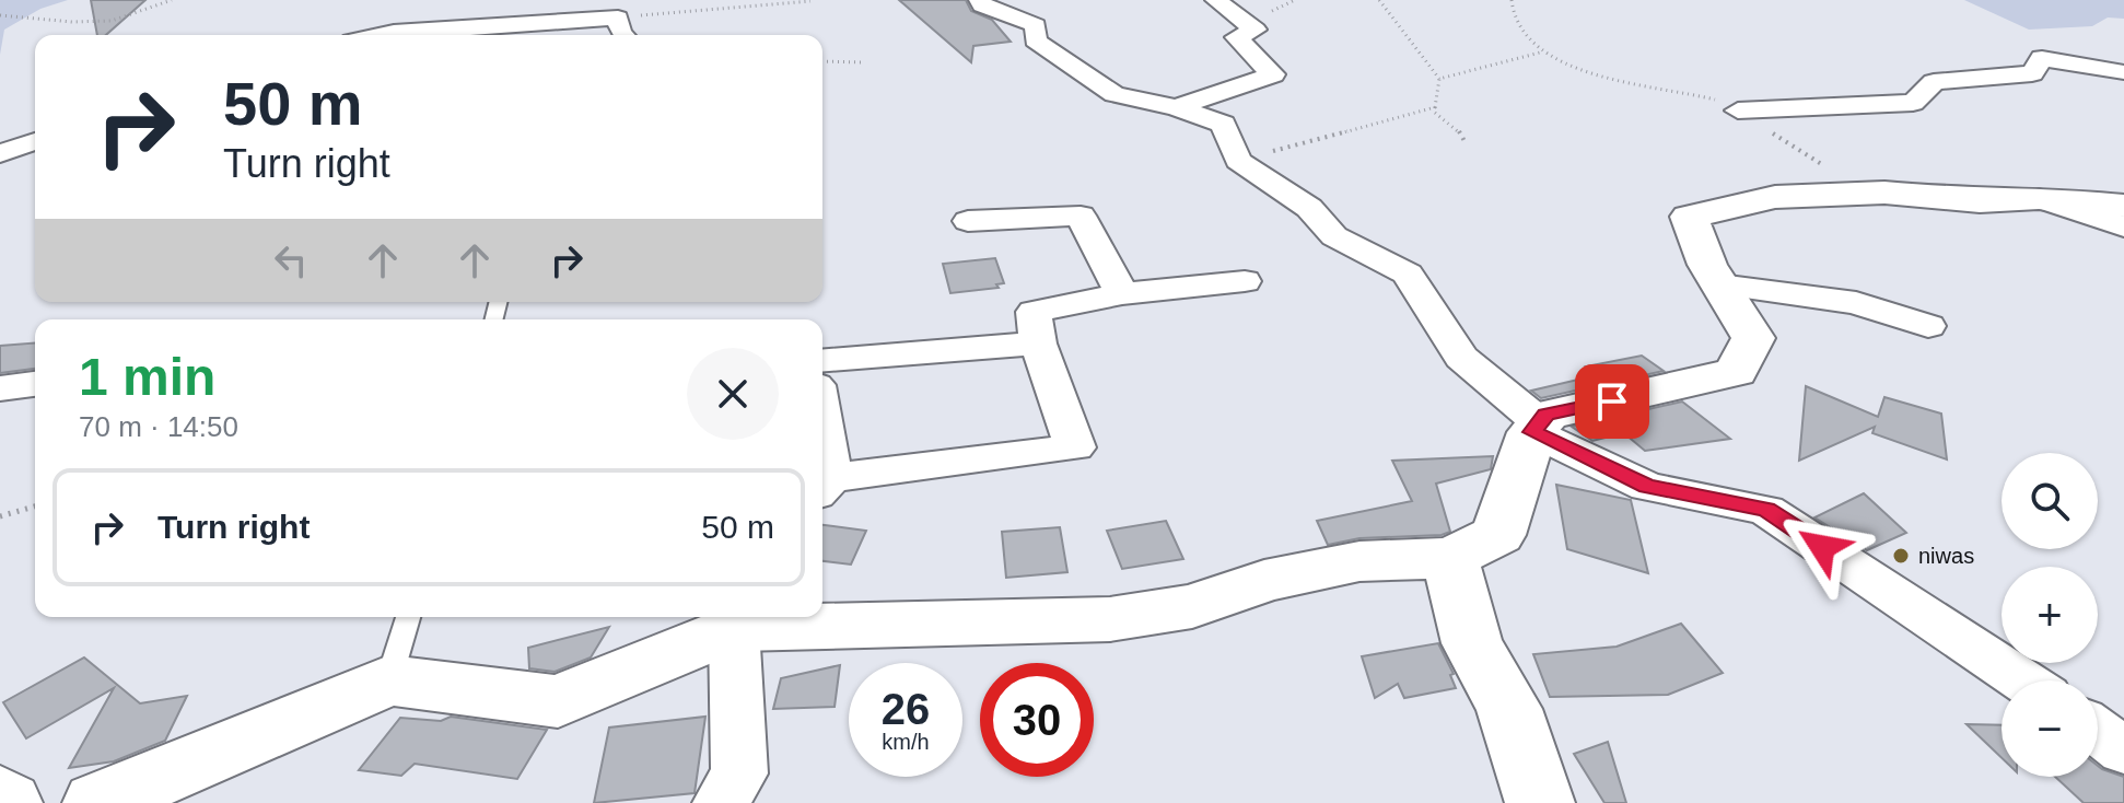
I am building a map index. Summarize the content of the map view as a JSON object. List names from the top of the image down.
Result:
{
  "places": ["niwas"],
  "page": {
    "turn": ["50 m", "Turn right"],
    "heading": ["1 min", "70 m · 14:50"],
    "map_buttons": ["+", "−"],
    "list": [
      {
        "name": "Turn right",
        "value": "50 m"
      }
    ],
    "speed": "26 km/h",
    "limit": "30"
  }
}
